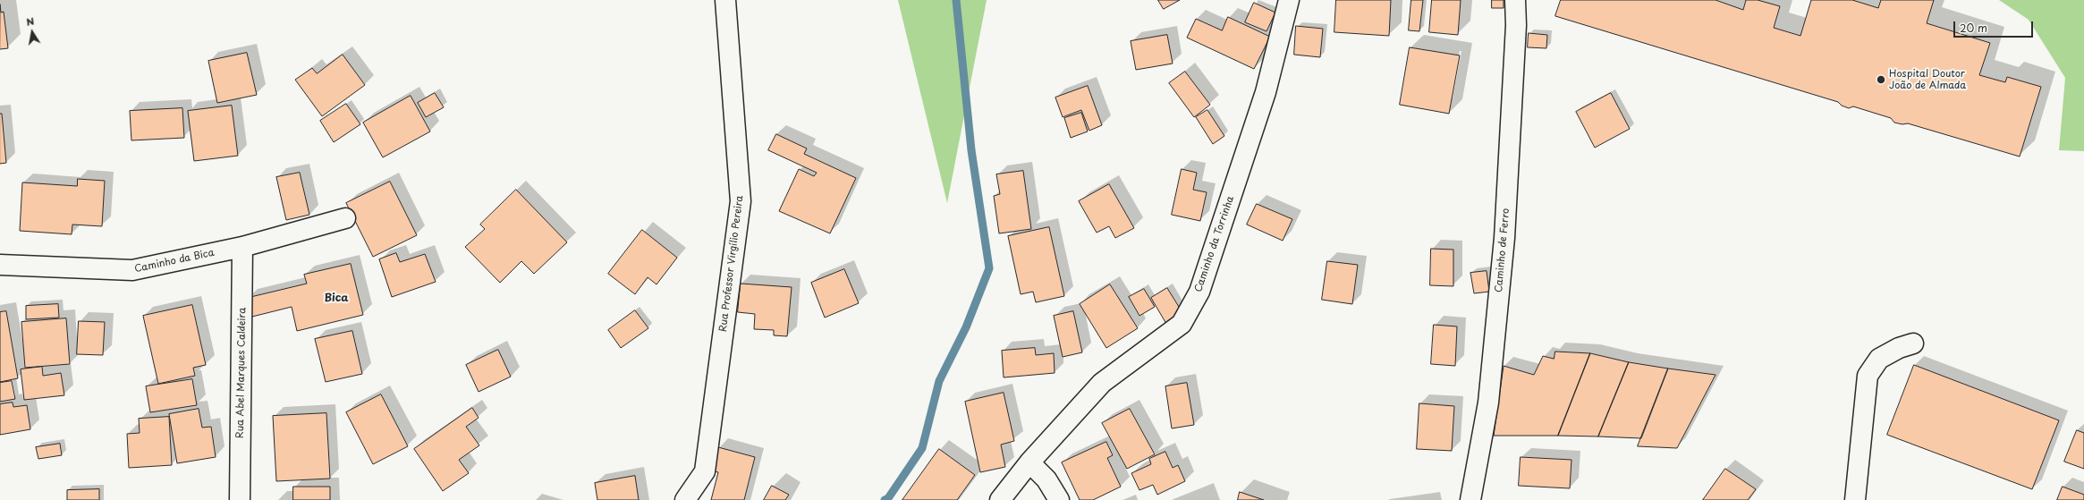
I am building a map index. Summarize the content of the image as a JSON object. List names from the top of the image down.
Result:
{
  "streets": {
    "street": [
      "Caminho da Torrinha",
      "Caminho de Ferro",
      "Caminho da Bica",
      "Rua Professor Virgílio Pereira",
      "Rua Abel Marques Caldeira"
    ]
  },
  "crossings": [
    ["Caminho da Bica", "Rua Abel Marques Caldeira"]
  ],
  "districts": ["Bica"],
  "places": ["Hospital Doutor João de Almada"],
  "scale_bar": "20 m",
  "north": "top"
}
